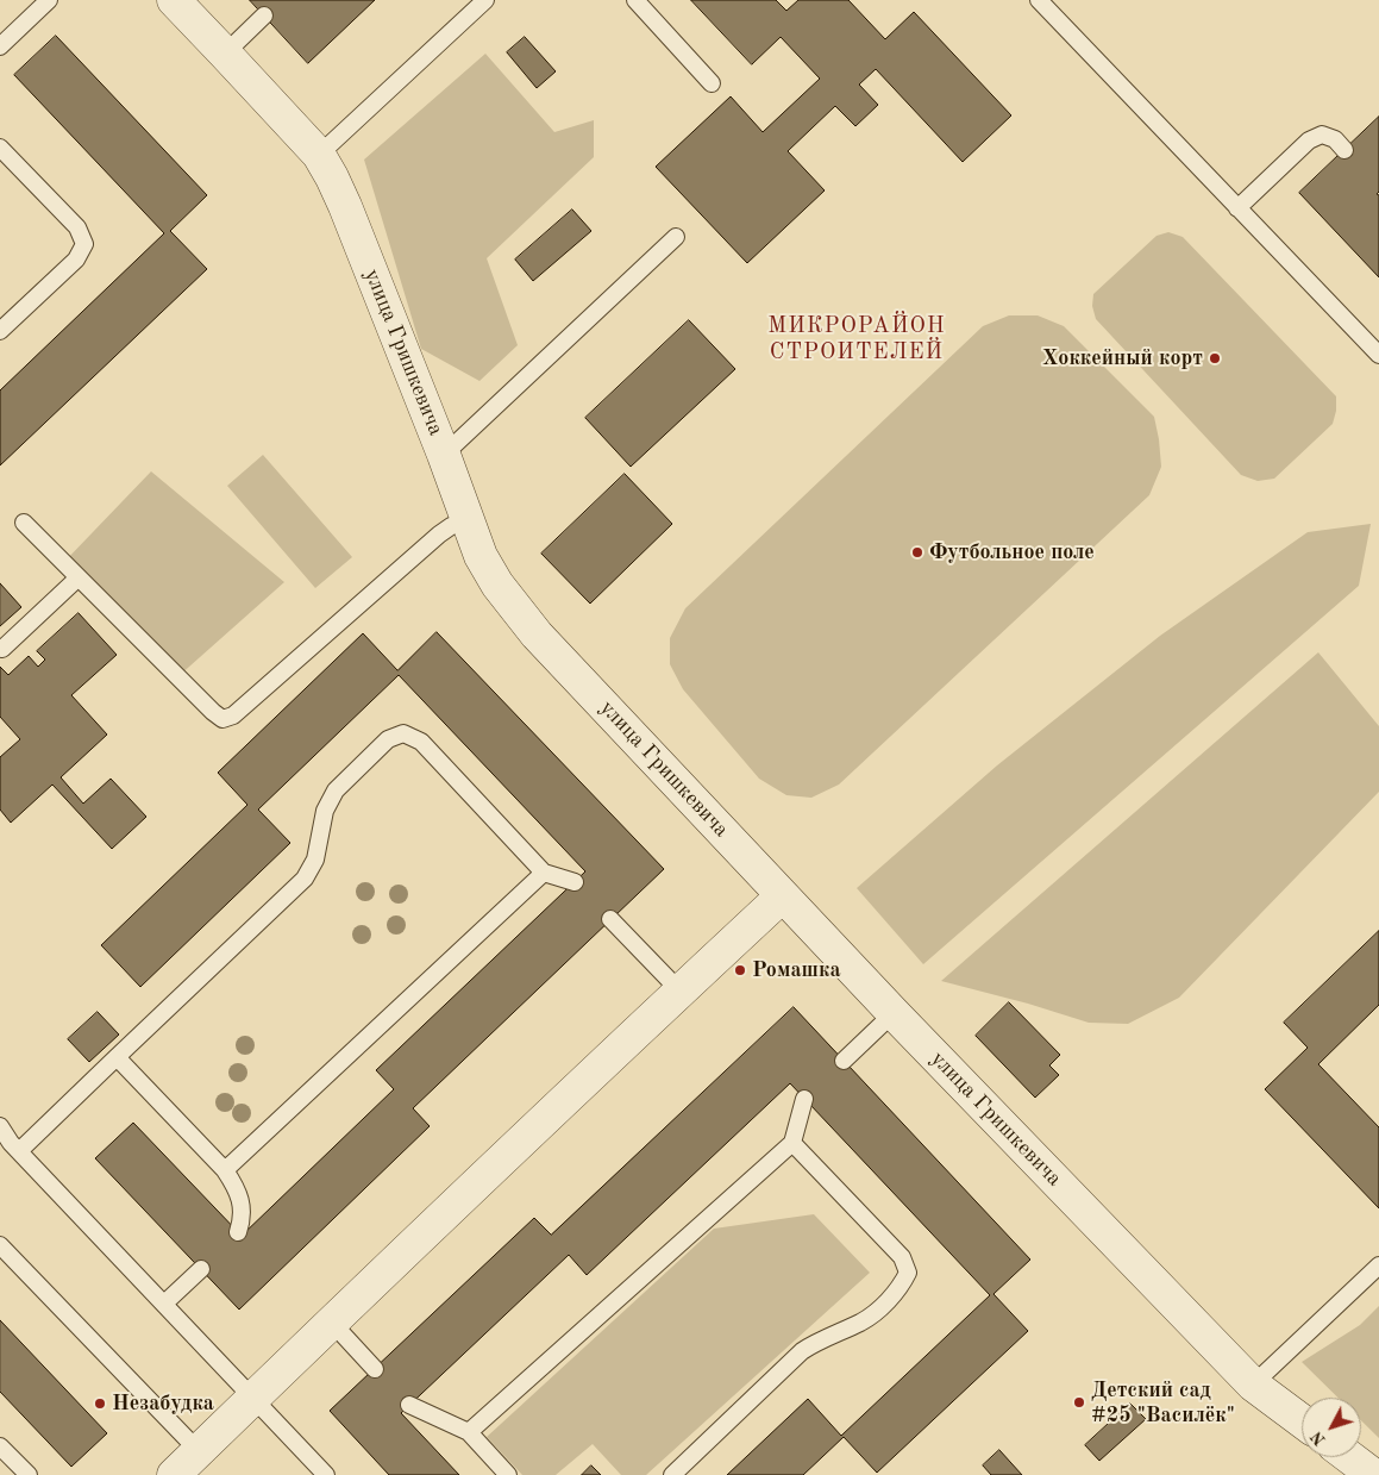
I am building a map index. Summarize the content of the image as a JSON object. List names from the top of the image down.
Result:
{
  "streets": {
    "street": ["улица Гришкевича"]
  },
  "districts": ["МИКРОРАЙОН СТРОИТЕЛЕЙ"],
  "places": [
    "Хоккейный корт",
    "Футбольное поле",
    "Ромашка",
    "Детский сад #25 \"Василёк\"",
    "Незабудка"
  ],
  "north": "bottom left"
}
